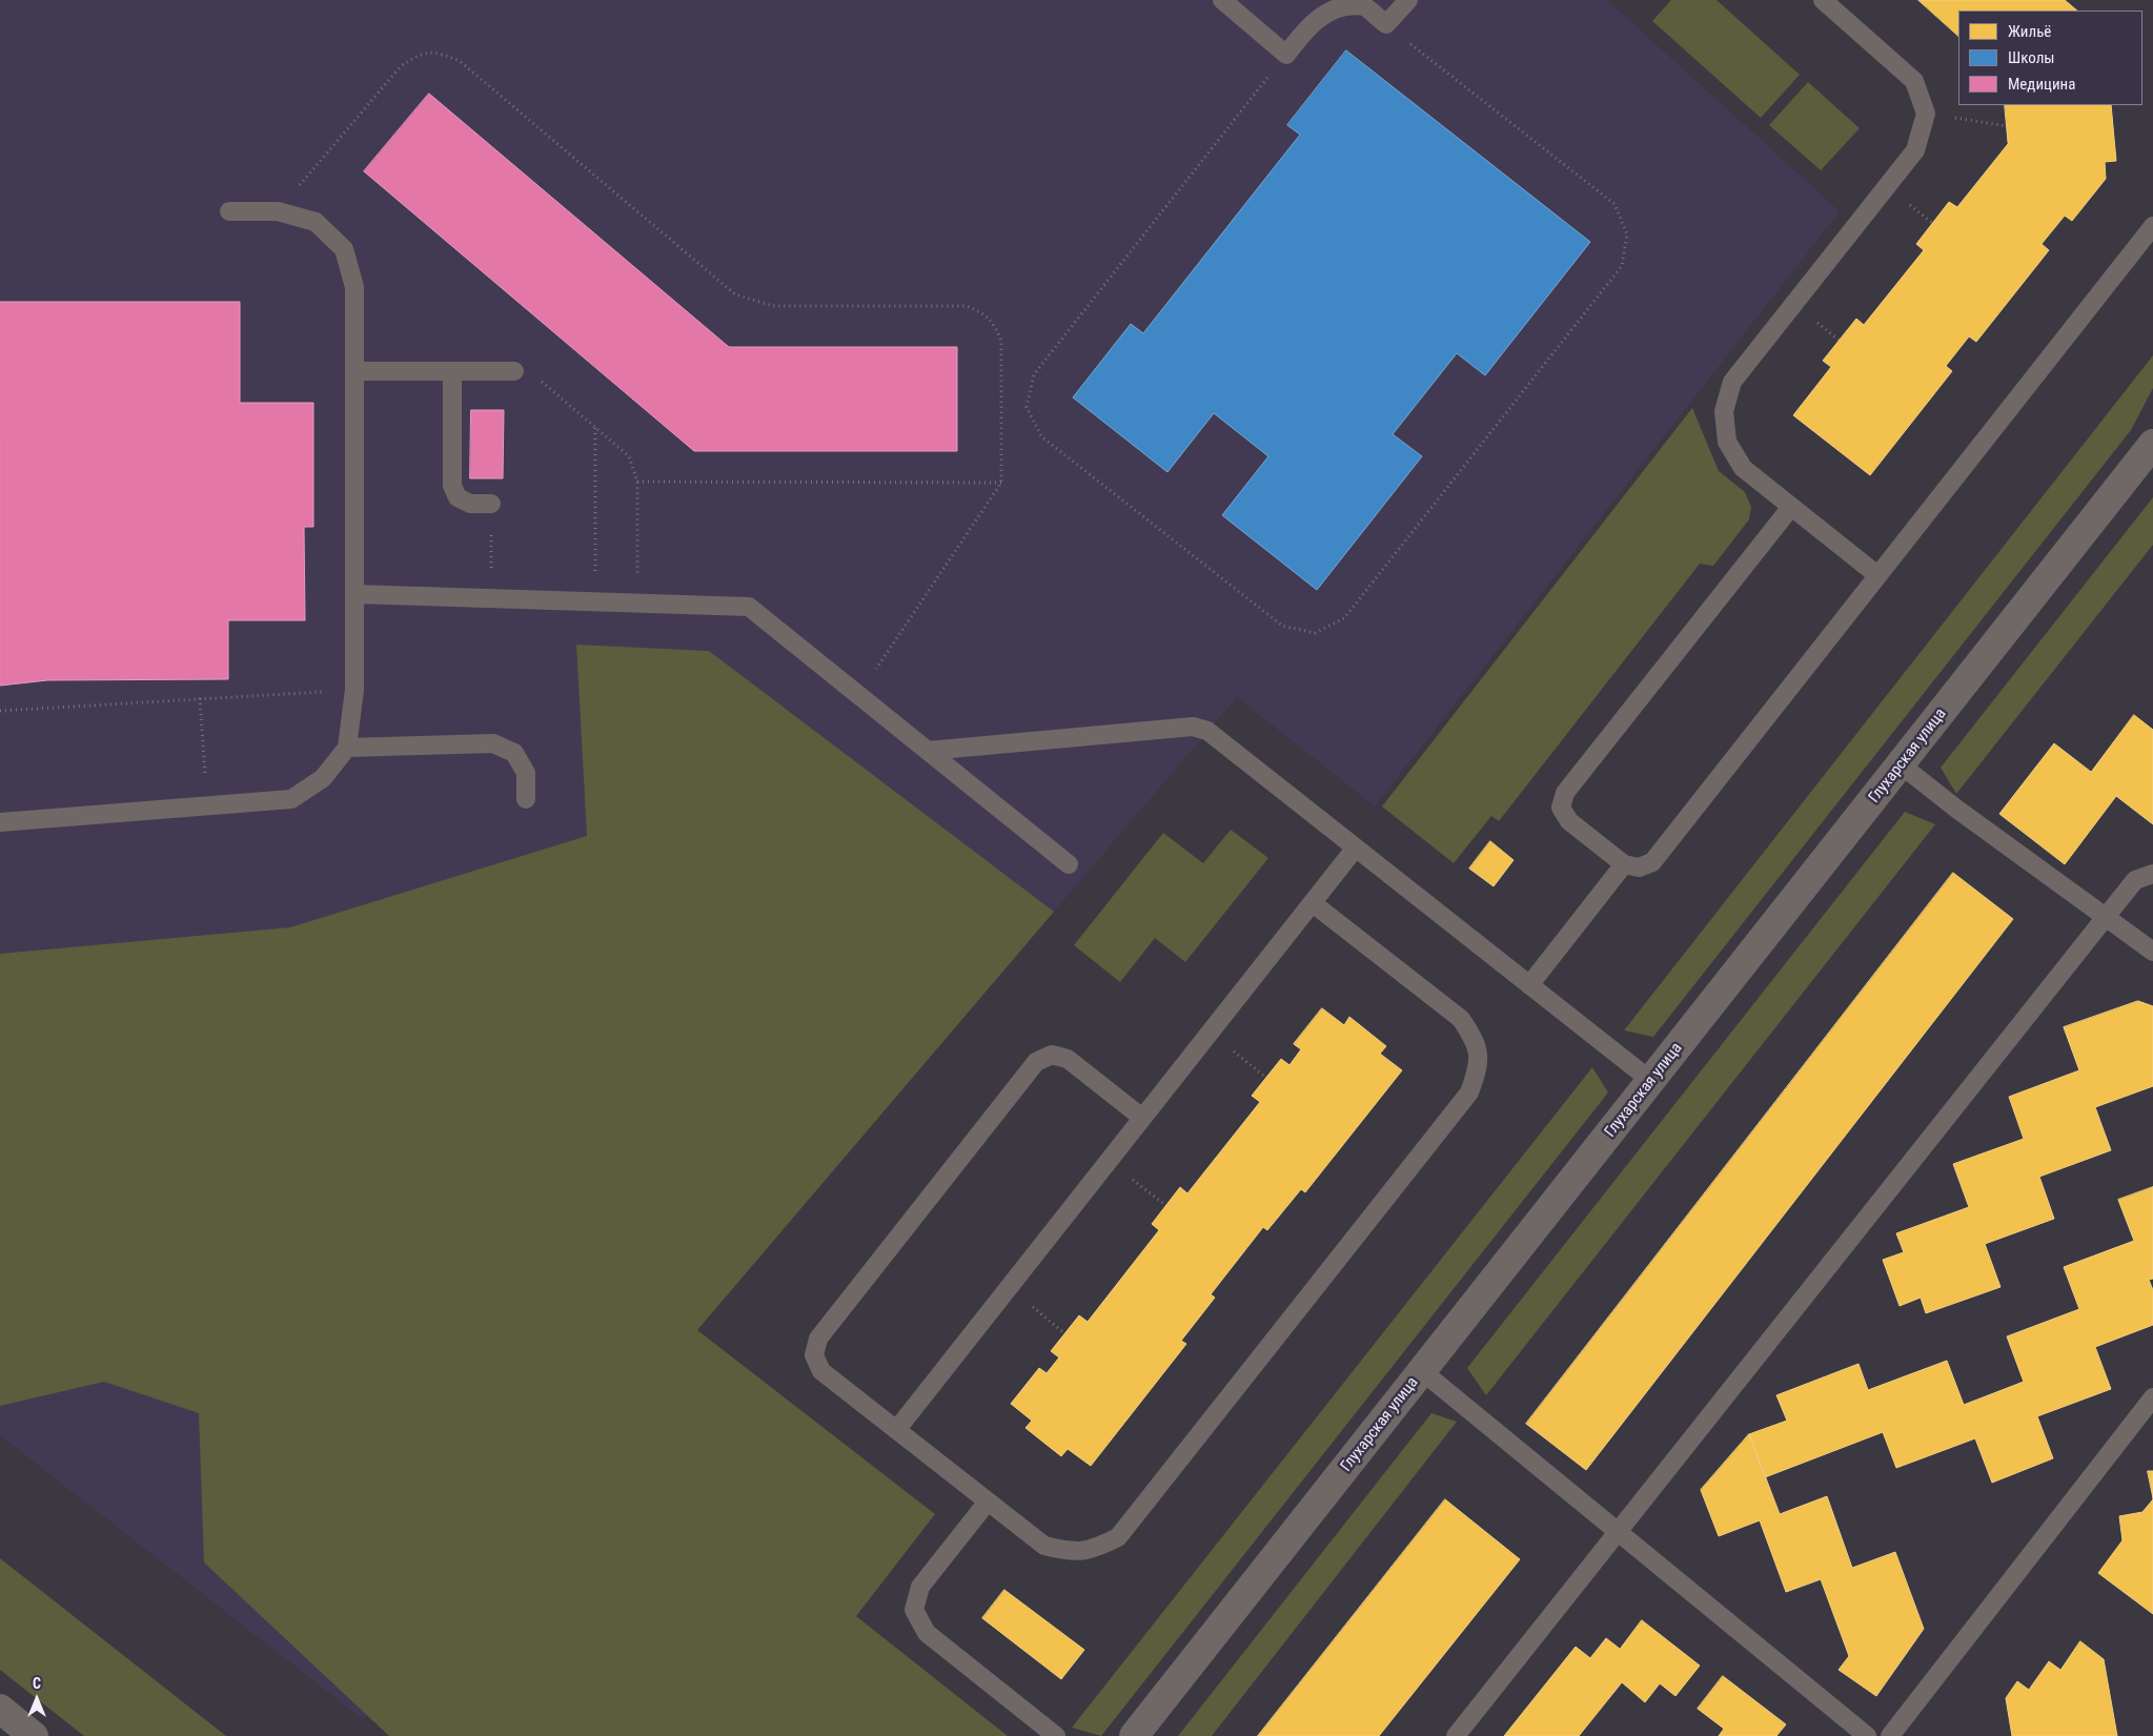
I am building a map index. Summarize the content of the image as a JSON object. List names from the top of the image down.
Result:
{
  "streets": {
    "street": ["Глухарская улица"]
  },
  "legend": ["Жильё", "Школы", "Медицина"],
  "north": "top"
}
